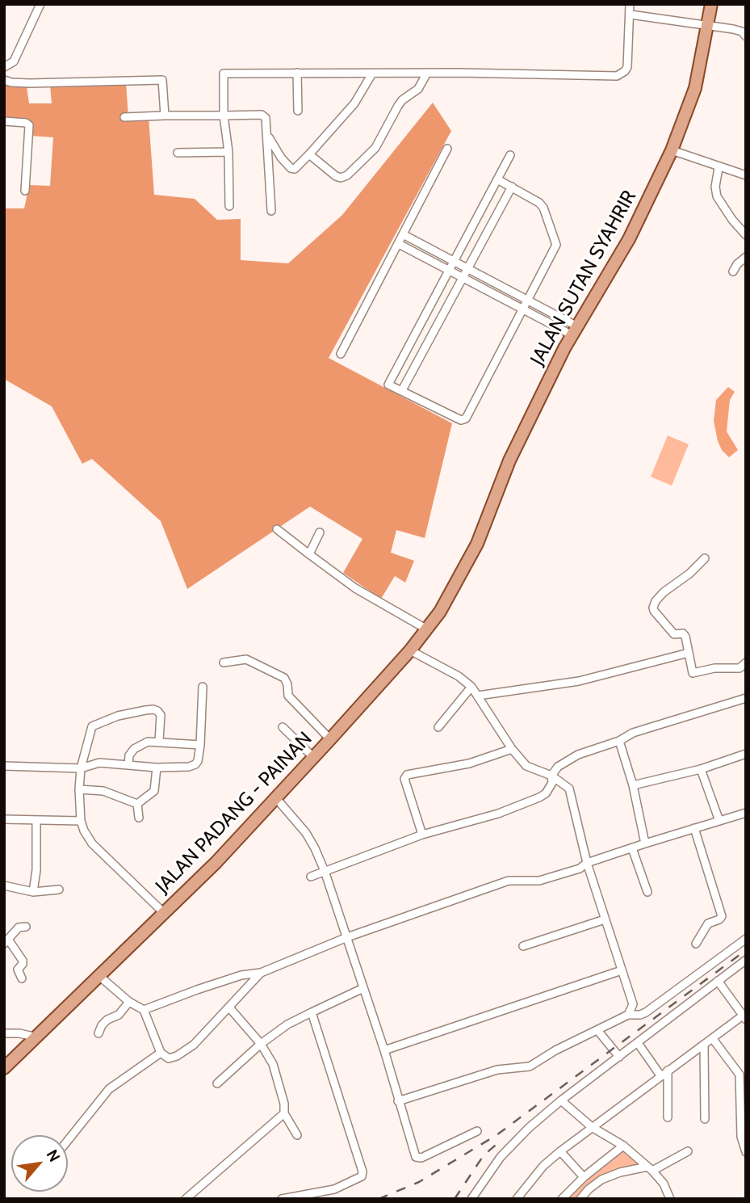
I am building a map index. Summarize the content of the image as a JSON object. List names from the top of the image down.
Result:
{
  "streets": {
    "main road": ["JALAN SUTAN SYAHRIR", "JALAN PADANG - PAINAN"]
  },
  "crossings": [
    ["JALAN SUTAN SYAHRIR", "JALAN PADANG - PAINAN"]
  ],
  "north": "top right"
}
